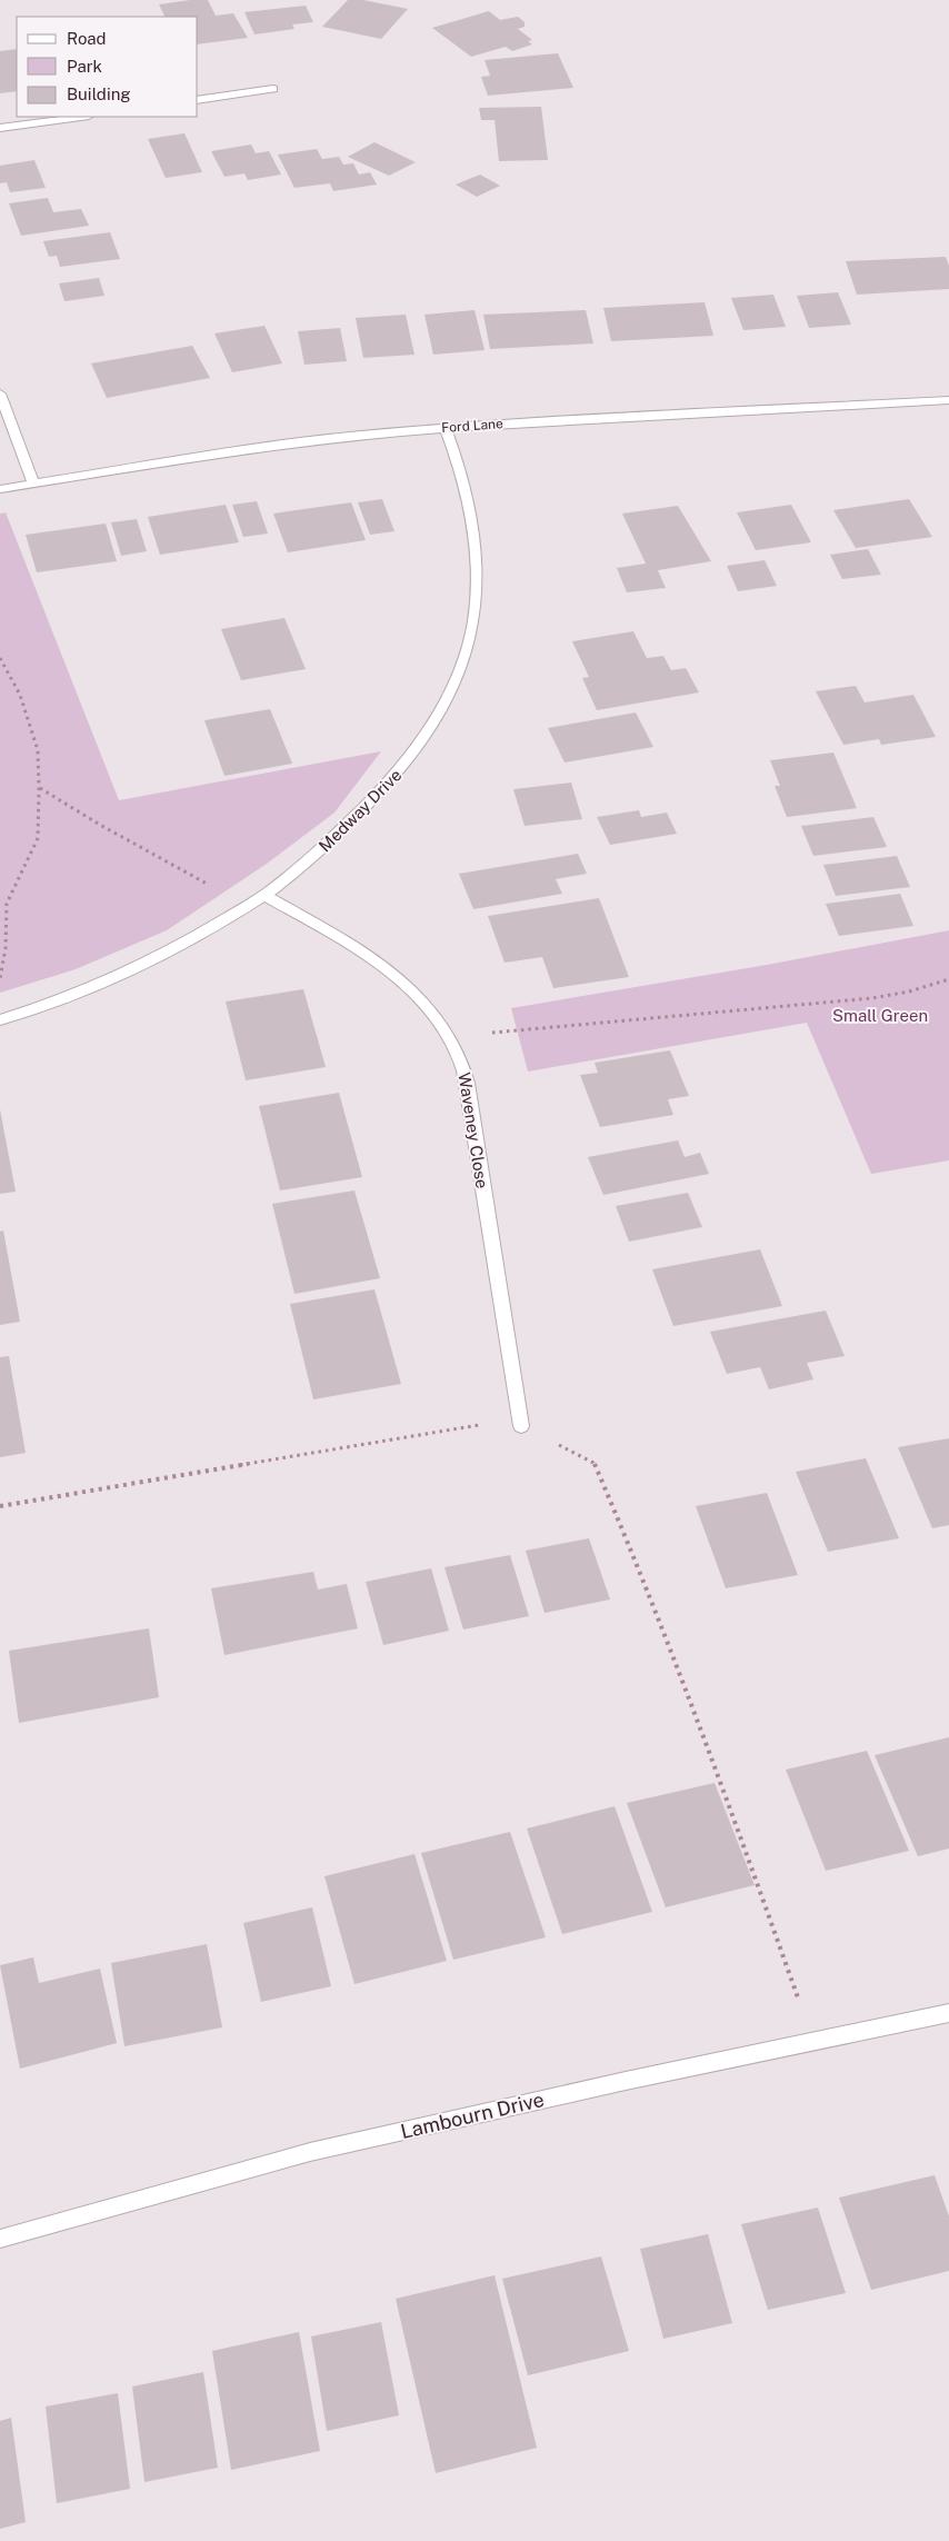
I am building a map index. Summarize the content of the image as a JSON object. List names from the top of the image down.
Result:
{
  "streets": {
    "street": [
      "Ford Lane",
      "Medway Drive",
      "Waveney Close",
      "Lambourn Drive"
    ]
  },
  "crossings": [
    ["Ford Lane", "Medway Drive"],
    ["Medway Drive", "Waveney Close"]
  ],
  "parks": ["Small Green"],
  "legend": ["Road", "Park", "Building"]
}
